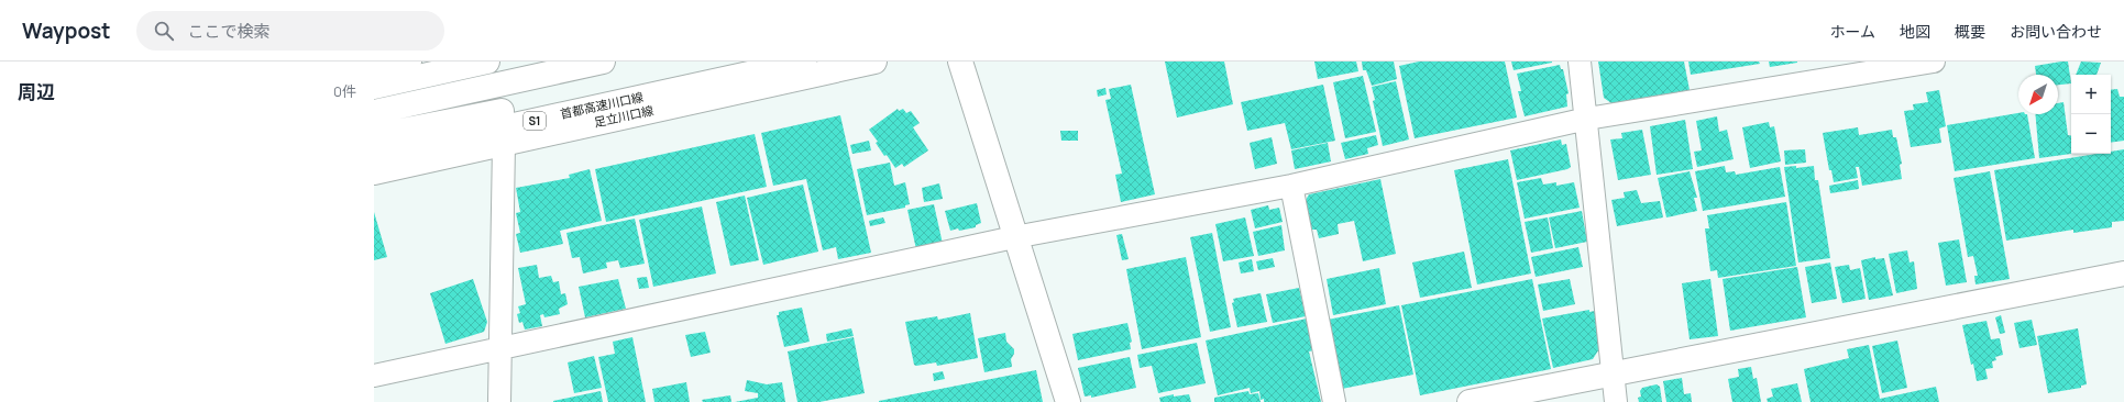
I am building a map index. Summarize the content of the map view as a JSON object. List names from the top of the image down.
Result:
{
  "streets": {
    "main road": ["首都高速川口線", "足立川口線", "S1"]
  },
  "crossings": [
    ["首都高速川口線", "S1"]
  ],
  "north": "bottom left",
  "page": {
    "header": "Waypost",
    "search": "ここで検索",
    "nav": [
      "ホーム",
      "地図",
      "概要",
      "お問い合わせ"
    ],
    "heading": ["周辺", "0件"],
    "map_buttons": ["+", "−"]
  }
}
